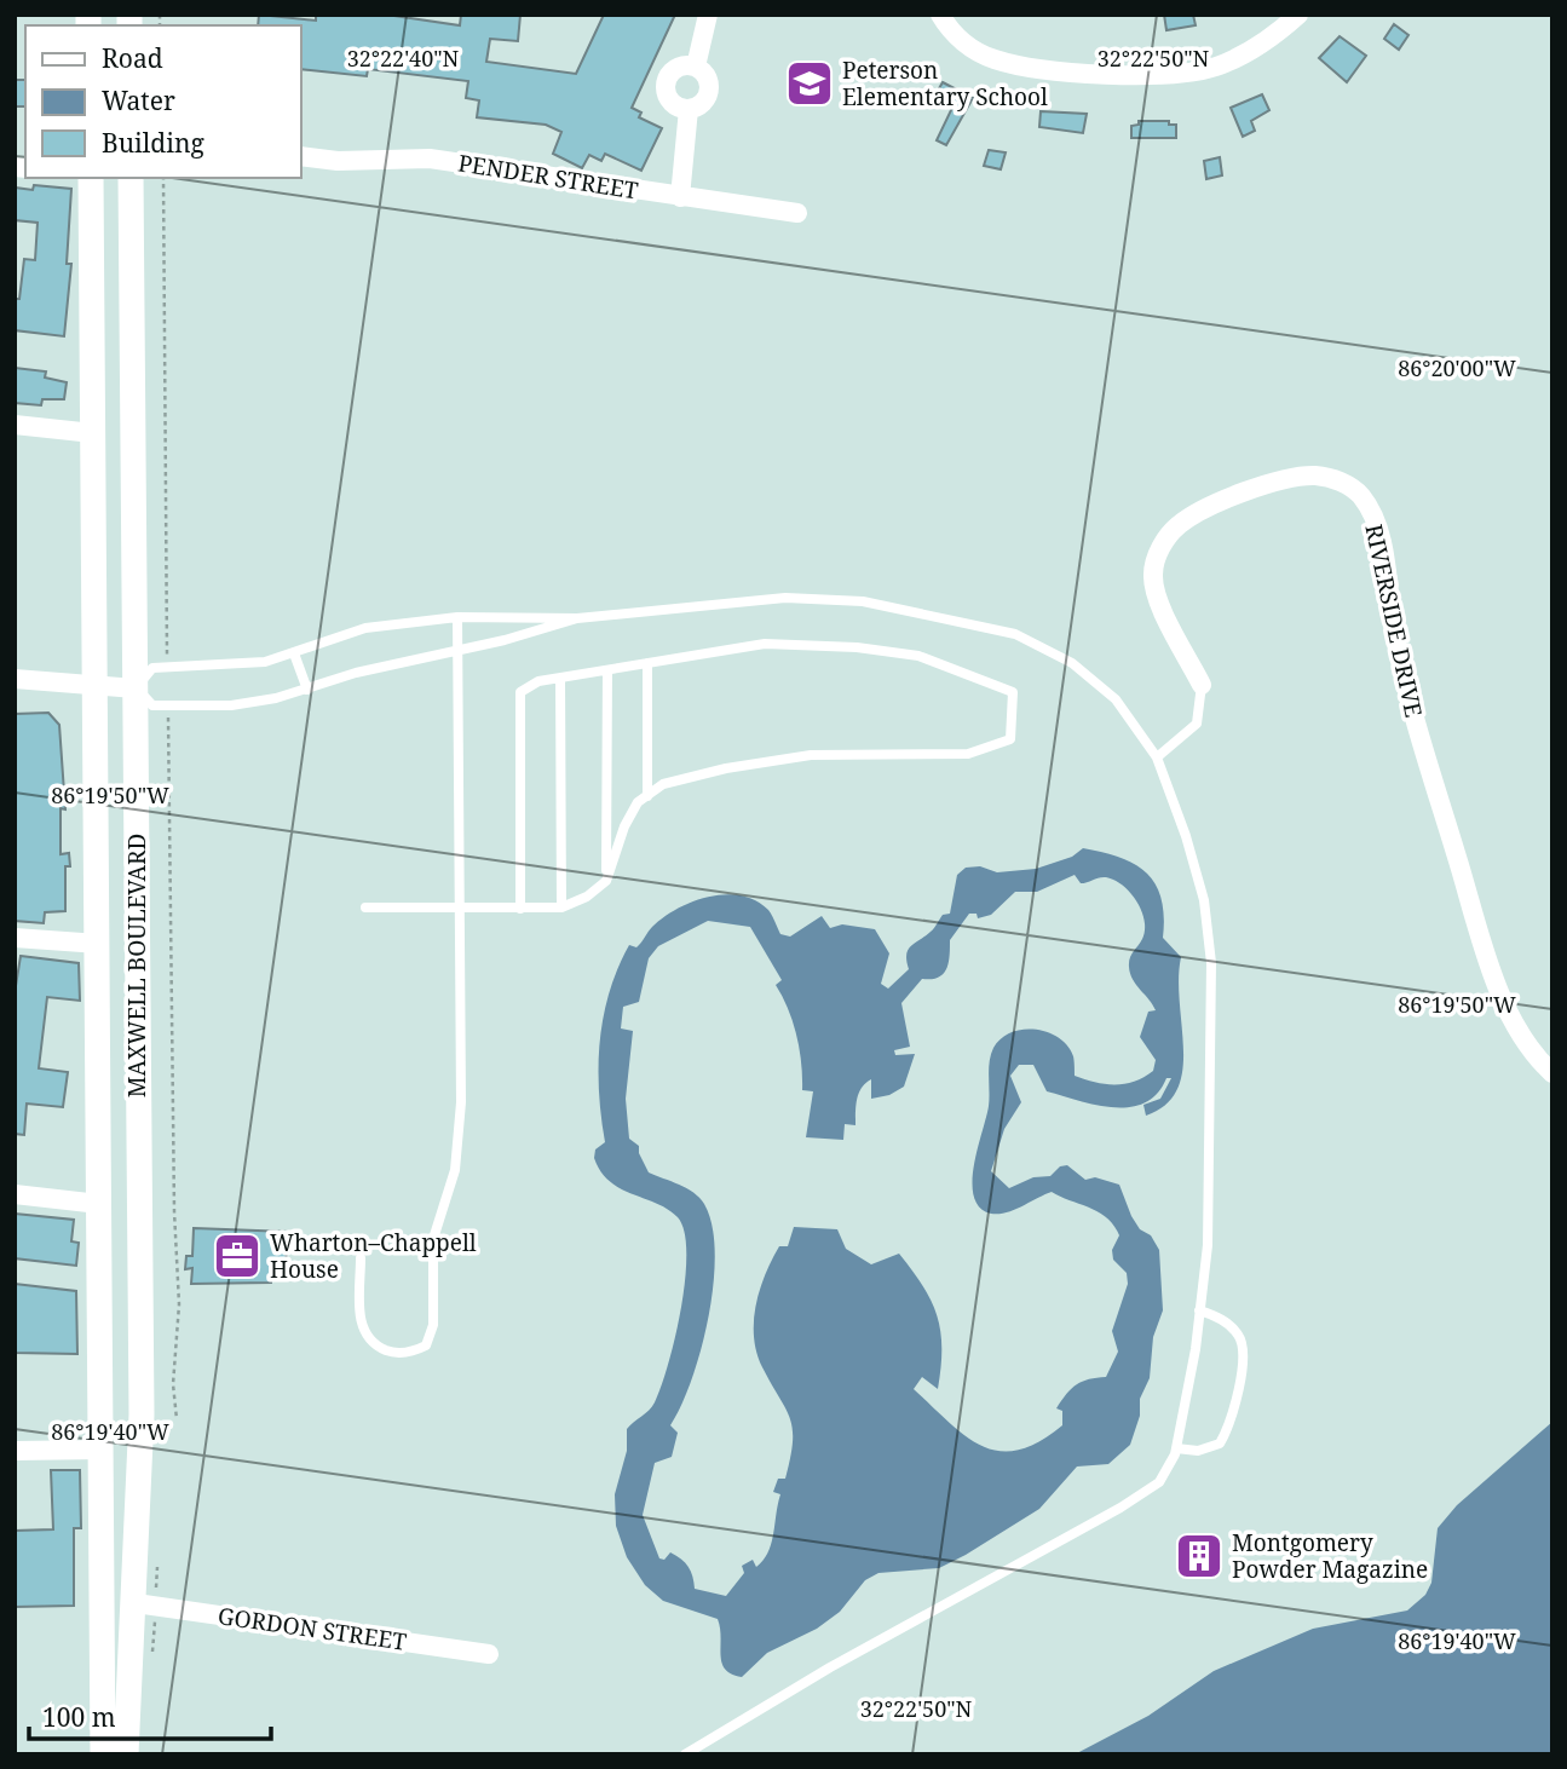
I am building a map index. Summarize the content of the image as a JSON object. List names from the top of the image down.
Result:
{
  "streets": {
    "main road": ["MAXWELL BOULEVARD"],
    "street": ["PENDER STREET", "RIVERSIDE DRIVE", "GORDON STREET"]
  },
  "crossings": [
    ["MAXWELL BOULEVARD", "GORDON STREET"]
  ],
  "places": {
    "school or university": ["Peterson Elementary School"],
    "office": ["Wharton–Chappell House"],
    "building": ["Montgomery Powder Magazine"]
  },
  "legend": ["Road", "Water", "Building"],
  "scale_bar": "100 m",
  "coordinates": [
    "32°22'40\"N",
    "32°22'50\"N",
    "86°20'00\"W",
    "86°19'50\"W",
    "86°19'40\"W"
  ]
}
